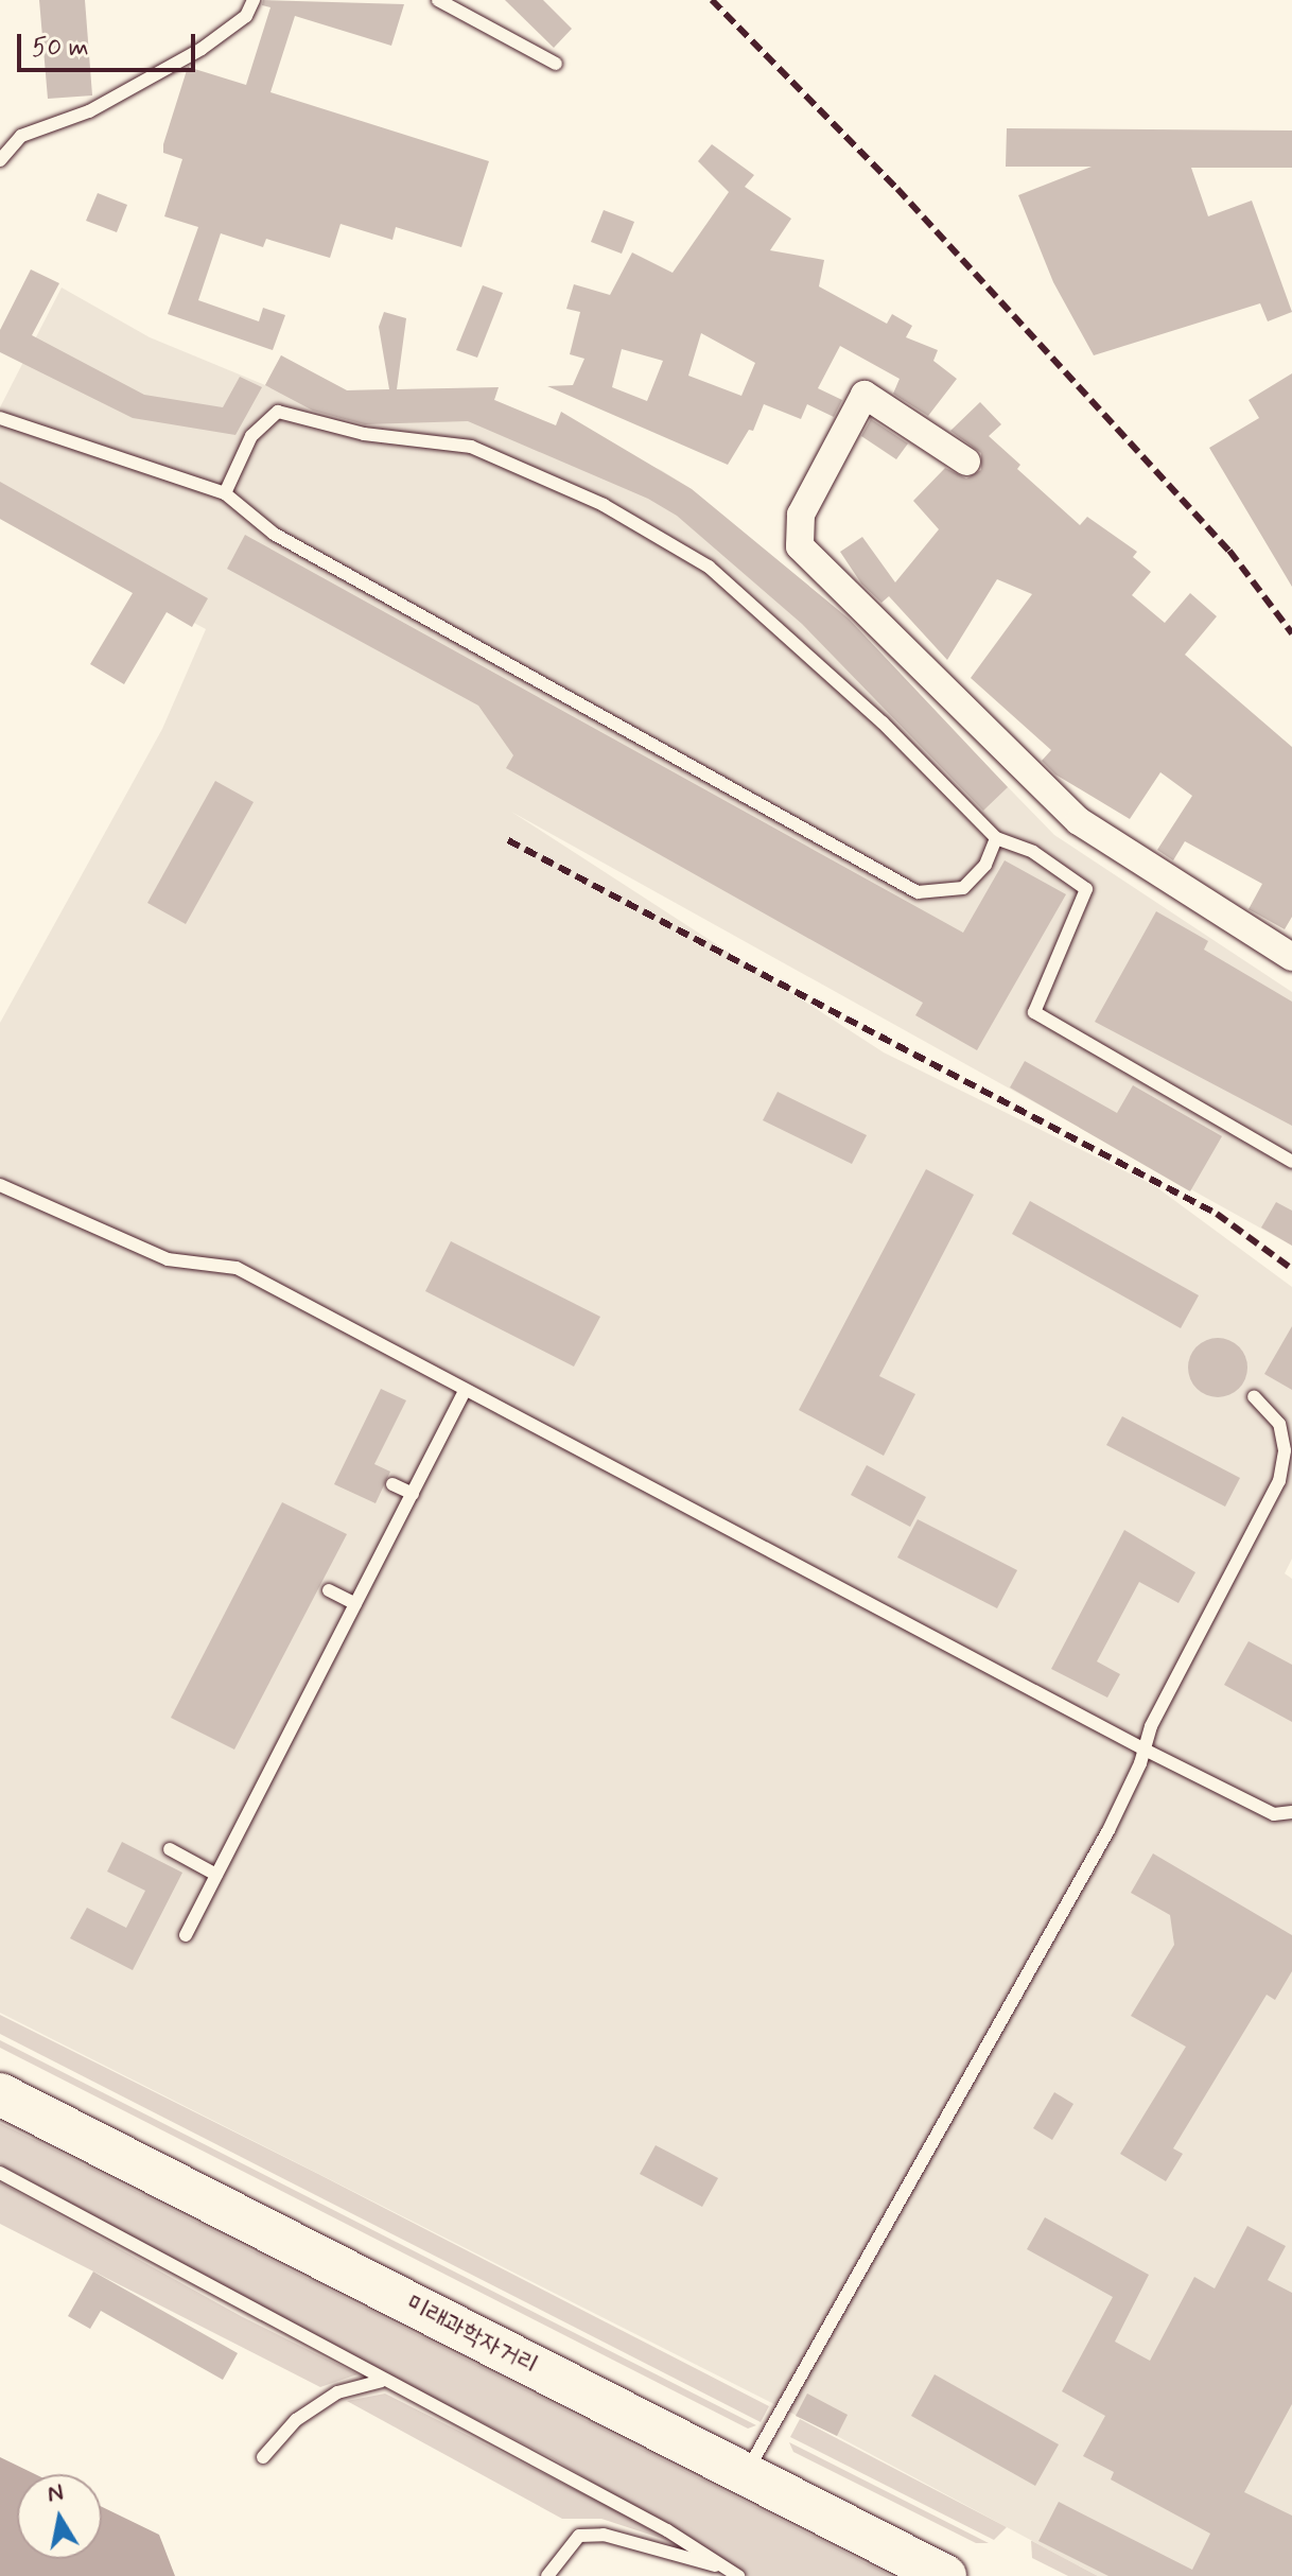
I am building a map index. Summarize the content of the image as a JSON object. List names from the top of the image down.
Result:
{
  "streets": {
    "main road": ["미래과학자거리"]
  },
  "scale_bar": "50 m",
  "north": "top"
}
